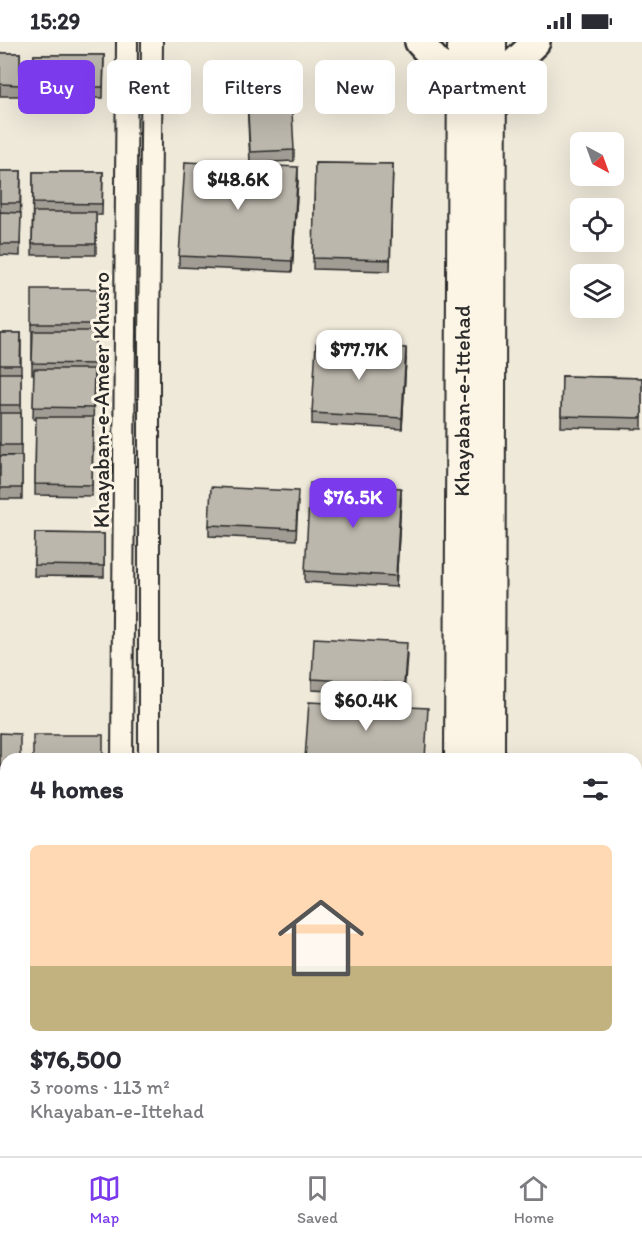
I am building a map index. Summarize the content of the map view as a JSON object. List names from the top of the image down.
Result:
{
  "streets": {
    "main road": ["Khayaban-e-Ittehad"],
    "street": ["Khayaban-e-Ameer Khusro"]
  },
  "north": "bottom right",
  "page": {
    "status": "15:29",
    "chip": [
      "Buy",
      "Rent",
      "Filters",
      "New",
      "Apartment"
    ],
    "price": [
      "$48.6K",
      "$77.7K",
      "$76.5K",
      "$60.4K"
    ],
    "heading": "4 homes",
    "list": [
      {
        "name": "$76,500",
        "note": "3 rooms · 113 m² · Khayaban-e-Ittehad"
      }
    ],
    "tabs": ["Map", "Saved", "Home"]
  }
}
